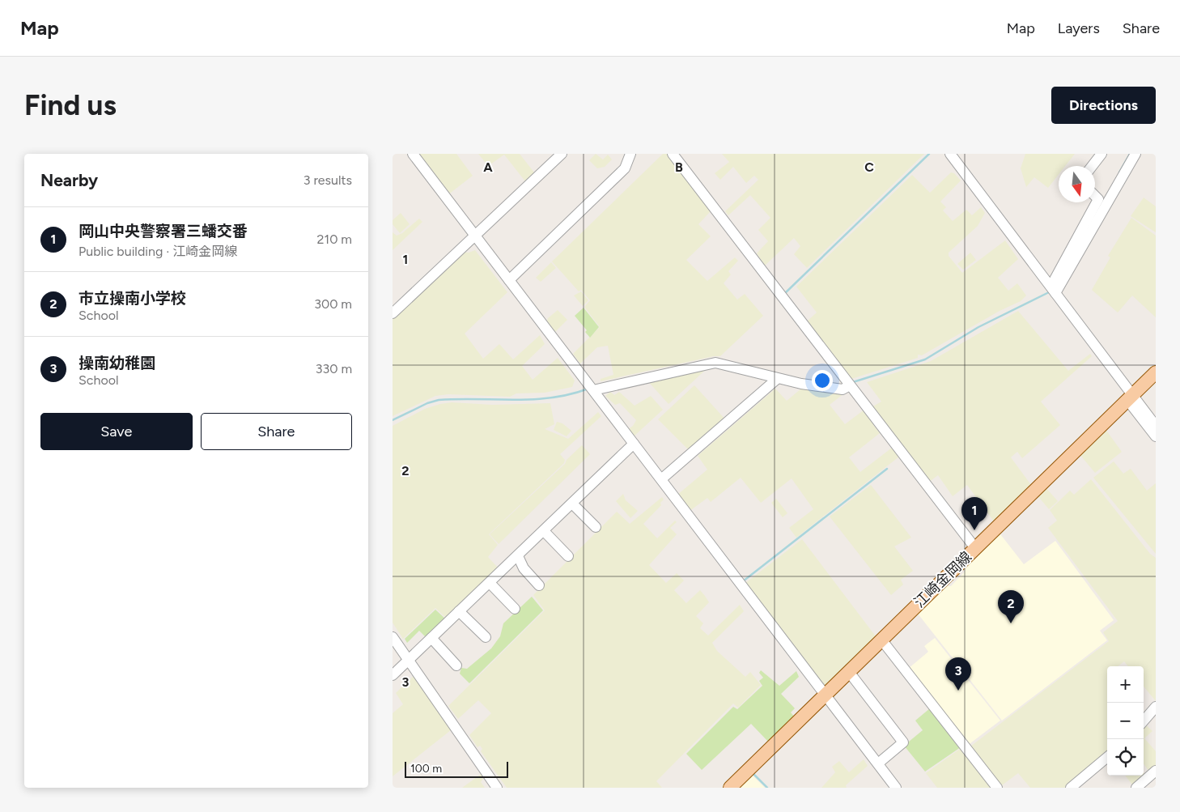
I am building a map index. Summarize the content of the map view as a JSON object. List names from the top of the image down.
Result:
{
  "streets": {
    "main road": ["江崎金岡線"]
  },
  "scale_bar": "100 m",
  "north": "bottom",
  "page": {
    "header": "Map",
    "nav": ["Map", "Layers", "Share"],
    "buttons": [
      "Directions",
      ["Save", "Share"]
    ],
    "title": "Find us",
    "heading": ["Nearby", "3 results"],
    "list": [
      {
        "mark": "1",
        "name": "岡山中央警察署三蟠交番",
        "note": "Public building · 江崎金岡線",
        "value": "210 m"
      },
      {
        "mark": "2",
        "name": "市立操南小学校",
        "note": "School",
        "value": "300 m"
      },
      {
        "mark": "3",
        "name": "操南幼稚園",
        "note": "School",
        "value": "330 m"
      }
    ],
    "pins": ["1", "2", "3"],
    "map_buttons": ["+", "−"],
    "scale": "100 m"
  },
  "grid": {
    "columns": ["A", "B", "C"],
    "rows": ["1", "2", "3"]
  }
}
